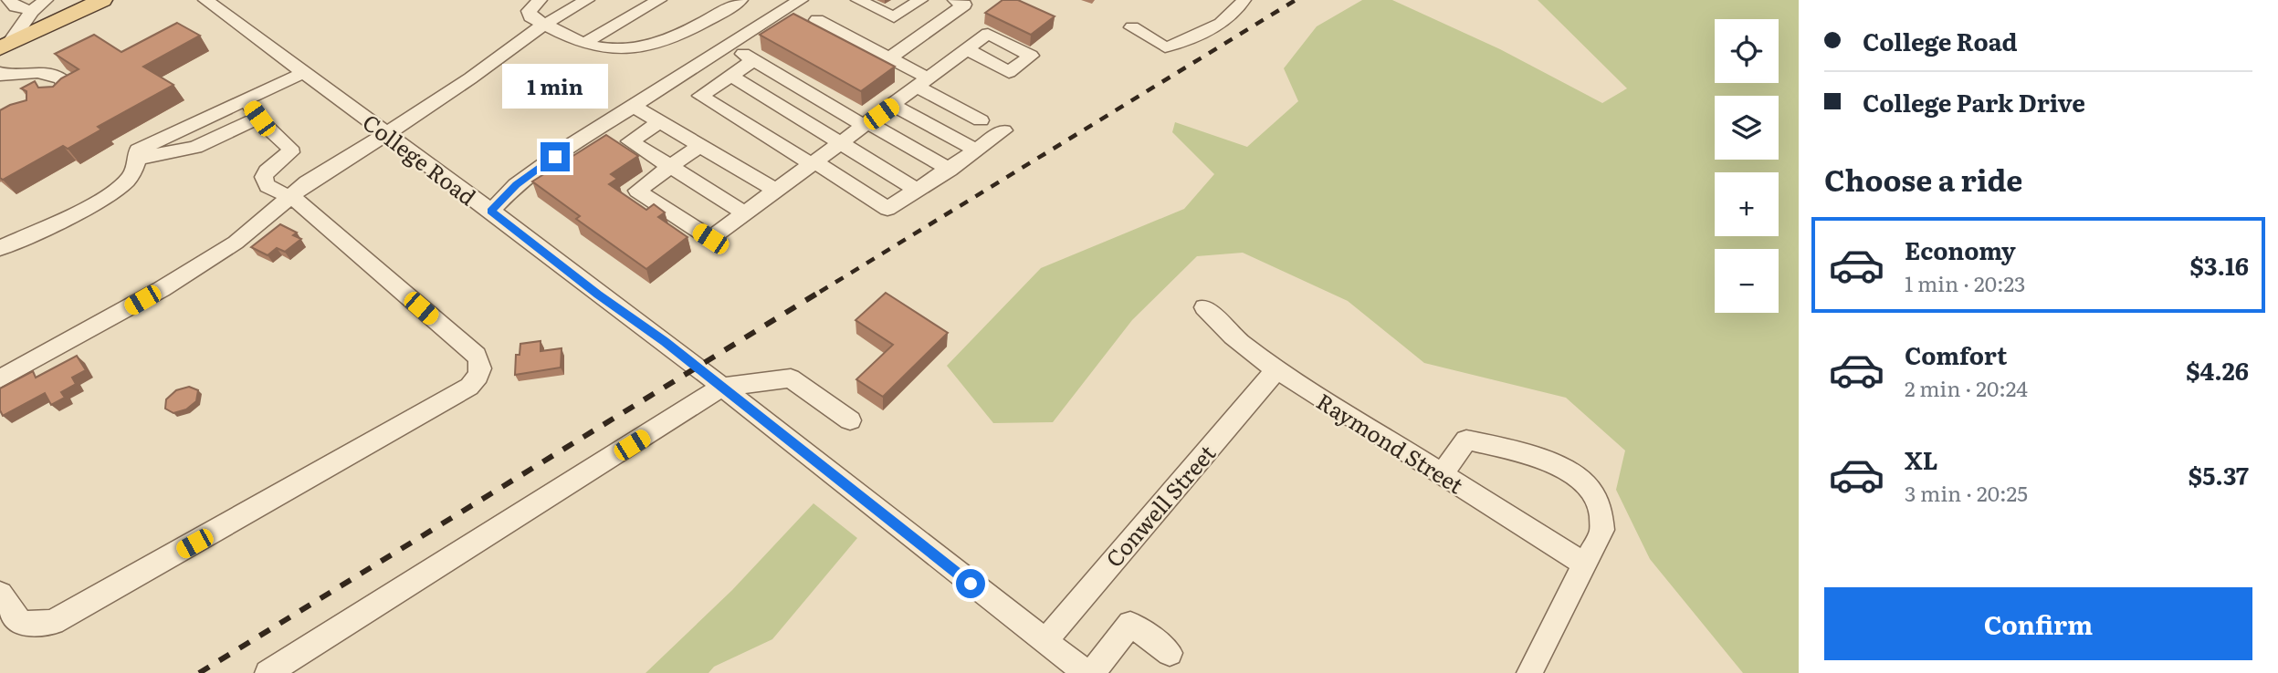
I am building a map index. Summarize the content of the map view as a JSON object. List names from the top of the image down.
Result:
{
  "streets": {
    "street": ["College Road", "Raymond Street", "Conwell Street"]
  },
  "crossings": [
    ["College Road", "Conwell Street"],
    ["Raymond Street", "Conwell Street"]
  ],
  "page": {
    "banner": ["College Road", "College Park Drive"],
    "map_buttons": ["+", "−"],
    "bubble": "1 min",
    "heading": "Choose a ride",
    "list": [
      {
        "name": "Economy",
        "note": "1 min · 20:23",
        "value": "$3.16"
      },
      {
        "name": "Comfort",
        "note": "2 min · 20:24",
        "value": "$4.26"
      },
      {
        "name": "XL",
        "note": "3 min · 20:25",
        "value": "$5.37"
      }
    ],
    "buttons": "Confirm"
  }
}
